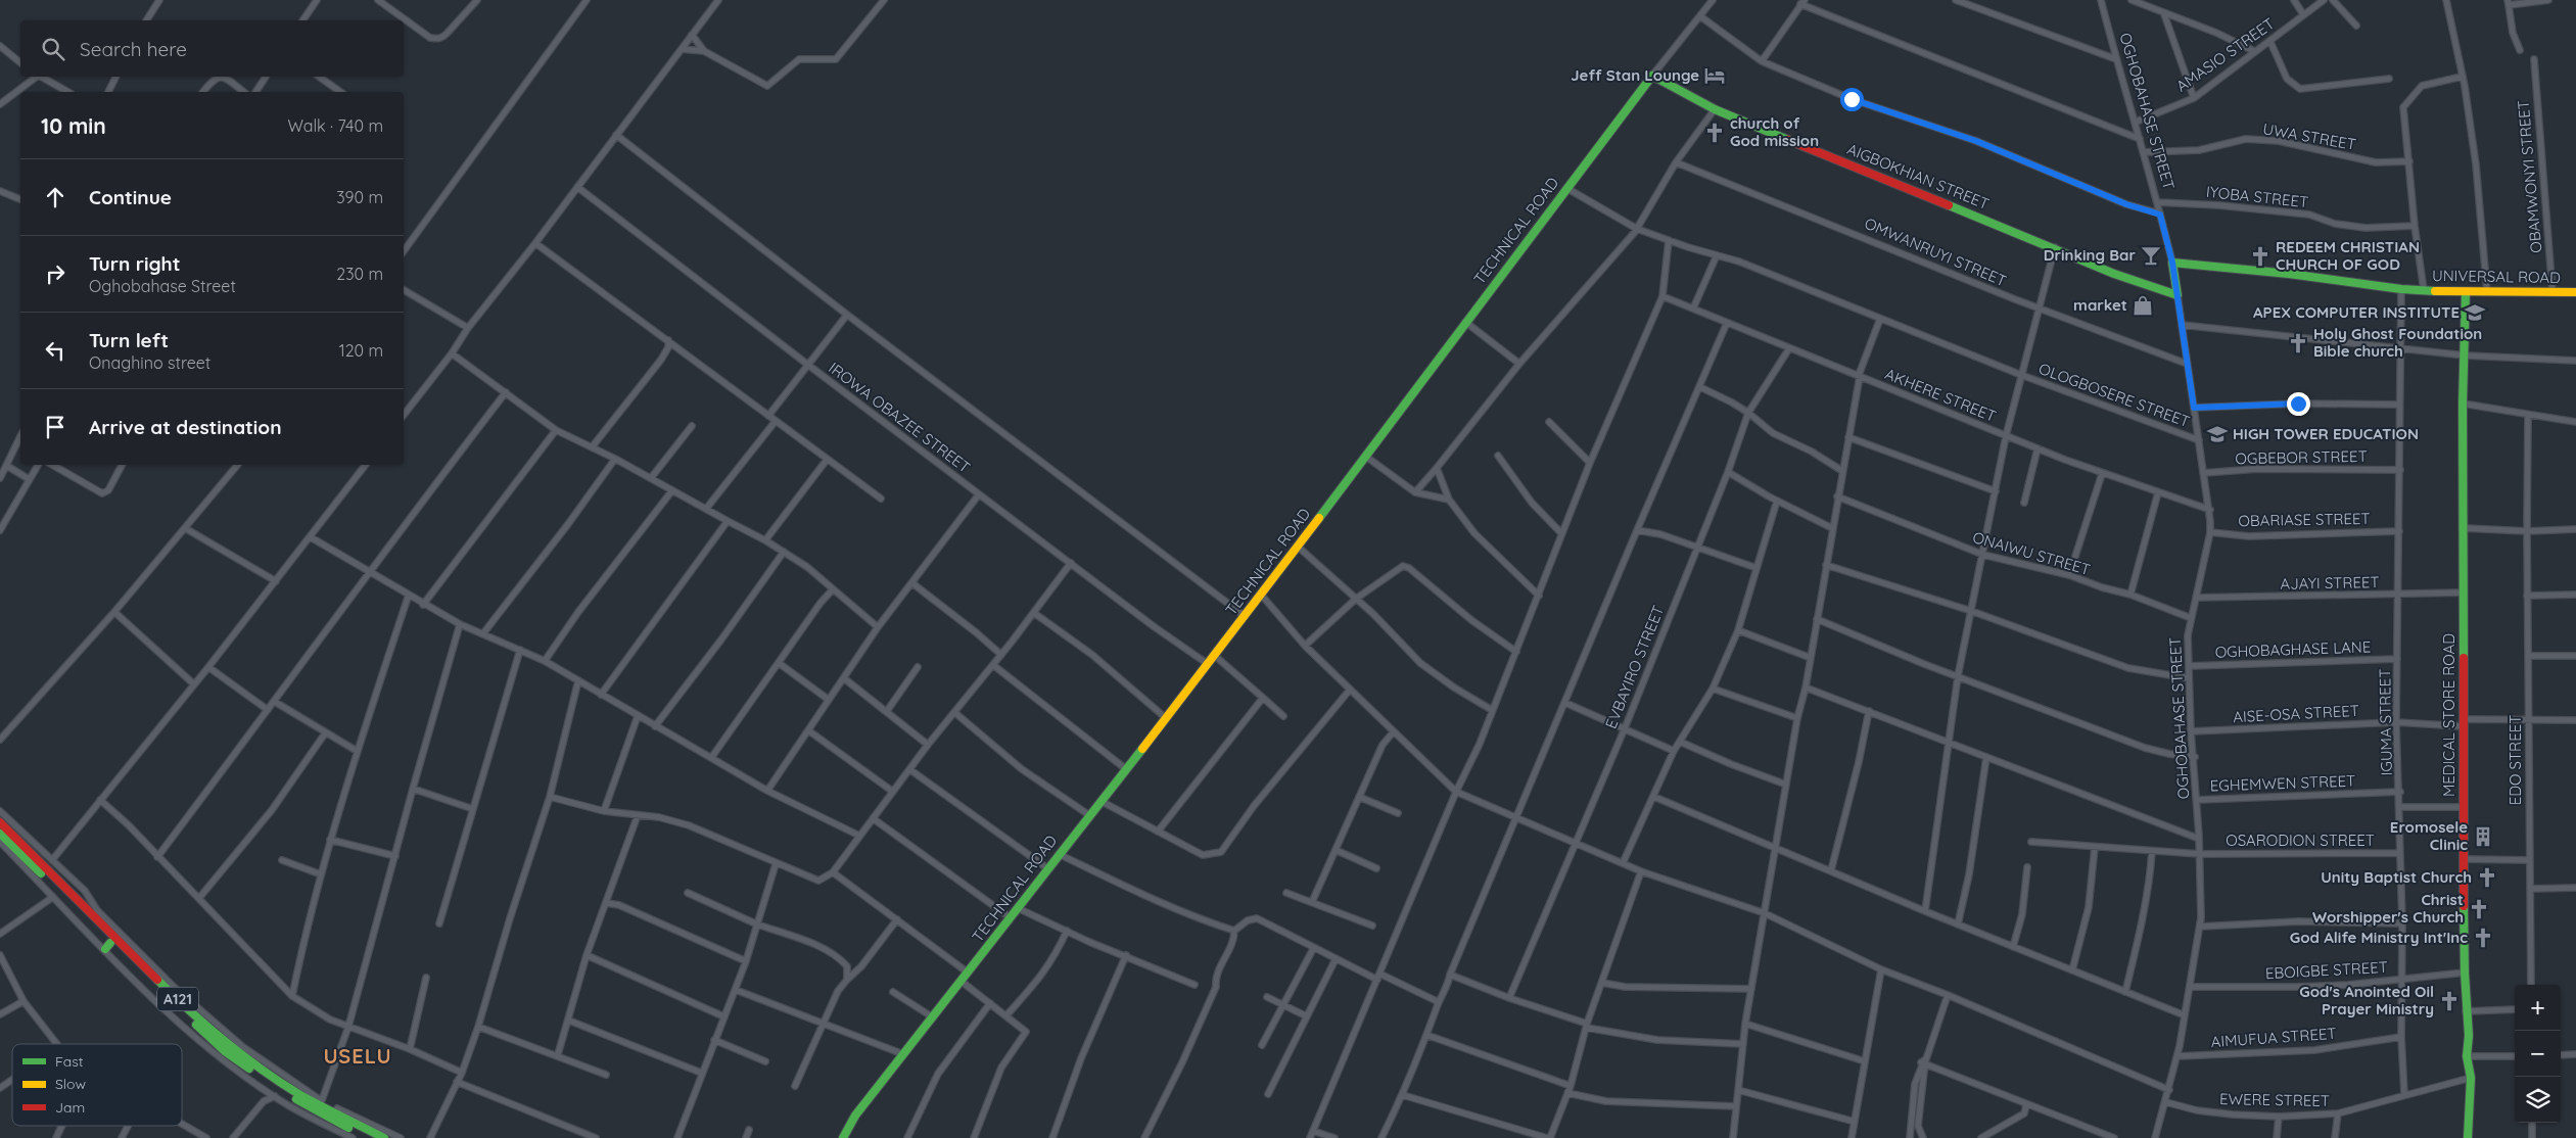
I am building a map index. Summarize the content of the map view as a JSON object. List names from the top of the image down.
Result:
{
  "streets": {
    "main road": [
      "OGHOBAHASE STREET",
      "AIGBOKHIAN STREET",
      "TECHNICAL ROAD",
      "UNIVERSAL ROAD",
      "MEDICAL STORE ROAD",
      "A121"
    ],
    "street": [
      "AMASIO STREET",
      "UWA STREET",
      "OBAMWONYI STREET",
      "IYOBA STREET",
      "OMWANRUYI STREET",
      "AKHERE STREET",
      "OLOGBOSERE STREET",
      "IROWA OBAZEE STREET",
      "OGBEBOR STREET",
      "OBARIASE STREET",
      "ONAIWU STREET",
      "AJAYI STREET",
      "OGHOBAGHASE LANE",
      "EVBAYIRO STREET",
      "AISE-OSA STREET",
      "IGUMA STREET",
      "EDO STREET",
      "EGHEMWEN STREET",
      "OSARODION STREET",
      "EBOIGBE STREET",
      "AIMUFUA STREET",
      "EWERE STREET"
    ]
  },
  "crossings": [
    ["AMASIO STREET", "OGHOBAHASE STREET"],
    ["OGHOBAHASE STREET", "UWA STREET"],
    ["OGHOBAHASE STREET", "AIGBOKHIAN STREET"],
    ["OGHOBAHASE STREET", "IYOBA STREET"],
    ["OGHOBAHASE STREET", "OMWANRUYI STREET"],
    ["OGHOBAHASE STREET", "UNIVERSAL ROAD"],
    ["OGHOBAHASE STREET", "AKHERE STREET"],
    ["OGHOBAHASE STREET", "OLOGBOSERE STREET"],
    ["OGHOBAHASE STREET", "OGBEBOR STREET"],
    ["OGHOBAHASE STREET", "OBARIASE STREET"],
    ["OGHOBAHASE STREET", "ONAIWU STREET"],
    ["OGHOBAHASE STREET", "AJAYI STREET"],
    ["OGHOBAHASE STREET", "OGHOBAGHASE LANE"],
    ["OGHOBAHASE STREET", "AISE-OSA STREET"],
    ["OGHOBAHASE STREET", "EGHEMWEN STREET"],
    ["OGHOBAHASE STREET", "OSARODION STREET"],
    ["OGHOBAHASE STREET", "EBOIGBE STREET"],
    ["OGHOBAHASE STREET", "AIMUFUA STREET"],
    ["OGHOBAHASE STREET", "EWERE STREET"],
    ["AIGBOKHIAN STREET", "TECHNICAL ROAD"],
    ["OBAMWONYI STREET", "UNIVERSAL ROAD"],
    ["TECHNICAL ROAD", "OLOGBOSERE STREET"],
    ["TECHNICAL ROAD", "IROWA OBAZEE STREET"],
    ["UNIVERSAL ROAD", "MEDICAL STORE ROAD"],
    ["UNIVERSAL ROAD", "IGUMA STREET"],
    ["AKHERE STREET", "EVBAYIRO STREET"],
    ["OGBEBOR STREET", "IGUMA STREET"],
    ["OBARIASE STREET", "IGUMA STREET"],
    ["AJAYI STREET", "MEDICAL STORE ROAD"],
    ["AJAYI STREET", "IGUMA STREET"],
    ["OGHOBAGHASE LANE", "IGUMA STREET"],
    ["AISE-OSA STREET", "MEDICAL STORE ROAD"],
    ["AISE-OSA STREET", "IGUMA STREET"],
    ["AISE-OSA STREET", "EDO STREET"],
    ["MEDICAL STORE ROAD", "EBOIGBE STREET"],
    ["MEDICAL STORE ROAD", "EWERE STREET"],
    ["IGUMA STREET", "EGHEMWEN STREET"],
    ["IGUMA STREET", "OSARODION STREET"],
    ["IGUMA STREET", "EBOIGBE STREET"],
    ["IGUMA STREET", "AIMUFUA STREET"],
    ["IGUMA STREET", "EWERE STREET"]
  ],
  "districts": ["USELU"],
  "places": {
    "hotel": ["Jeff Stan Lounge"],
    "church": [
      "church of God mission",
      "REDEEM CHRISTIAN CHURCH OF GOD",
      "Holy Ghost Foundation Bible church",
      "Unity Baptist Church",
      "Christ Worshipper's Church",
      "God Alife Ministry Int'Inc",
      "God's Anointed Oil Prayer Ministry"
    ],
    "bar": ["Drinking Bar"],
    "shop": ["market"],
    "school or university": ["APEX COMPUTER INSTITUTE", "HIGH TOWER EDUCATION"],
    "building": ["Eromosele Clinic"]
  },
  "legend": ["Fast", "Slow", "Jam"],
  "page": {
    "search": "Search here",
    "heading": ["10 min", "Walk · 740 m"],
    "list": [
      ["Continue", "390 m"],
      ["Turn right", "Oghobahase Street", "230 m"],
      ["Turn left", "Onaghino street", "120 m"],
      "Arrive at destination"
    ],
    "map_buttons": ["+", "−"]
  }
}
